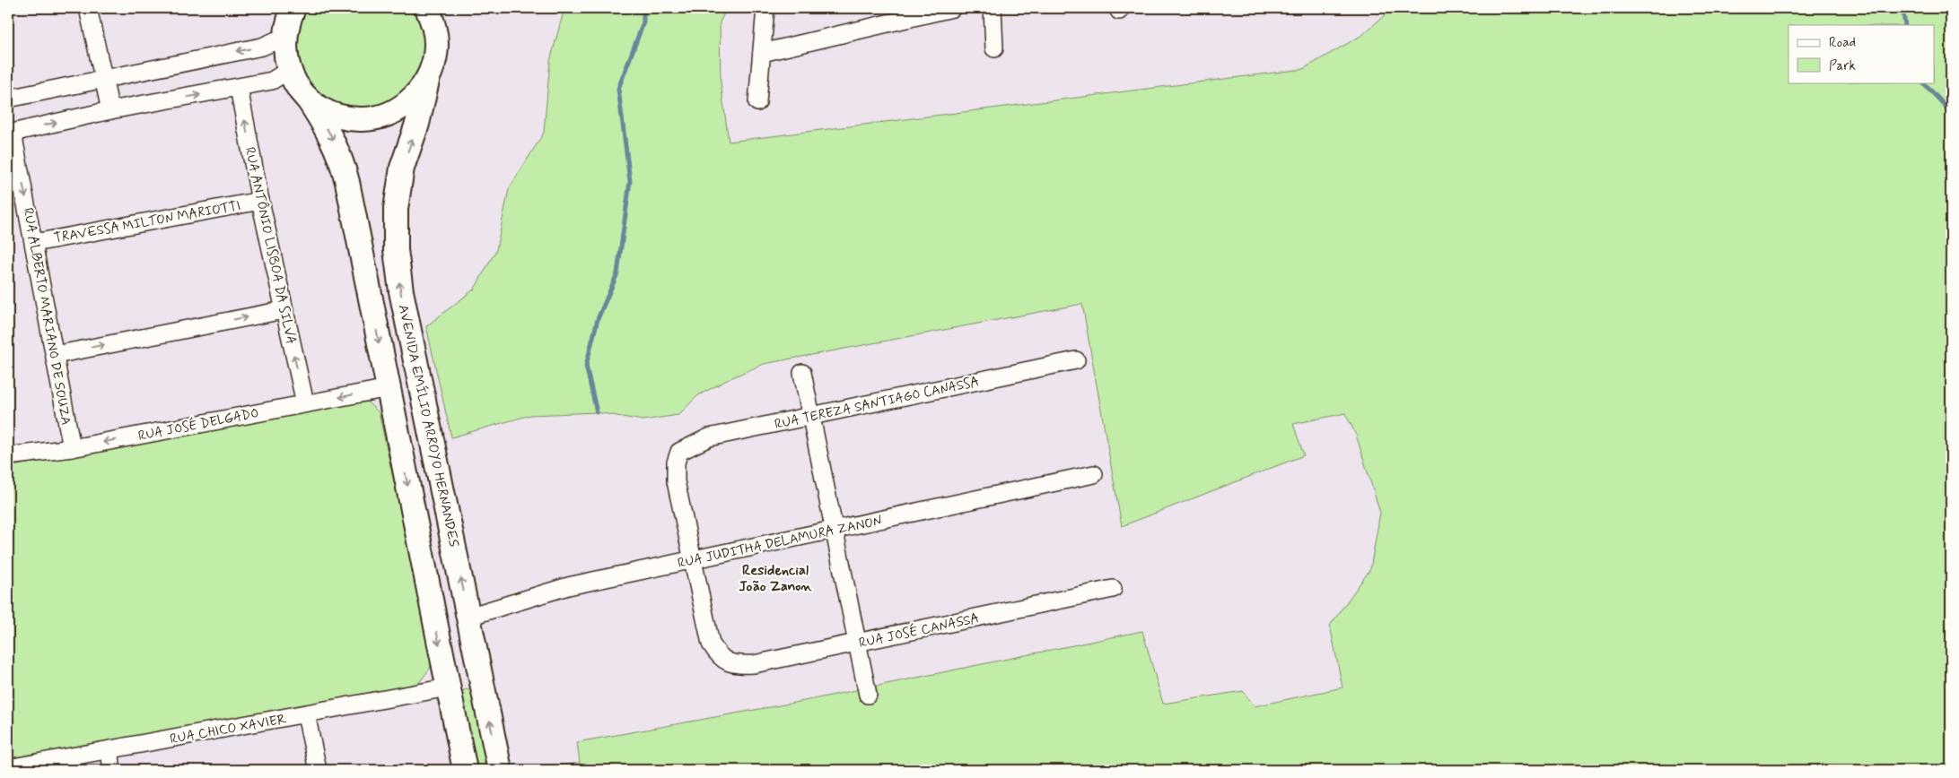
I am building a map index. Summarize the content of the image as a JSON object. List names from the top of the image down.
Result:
{
  "streets": {
    "main road": ["AVENIDA EMÍLIO ARROYO HERNANDES"],
    "street": [
      "TRAVESSA MILTON MARIOTTI",
      "RUA ANTÔNIO LISBOA DA SILVA",
      "RUA ALBERTO MARIANO DE SOUZA",
      "RUA TEREZA SANTIAGO CANASSA",
      "RUA JOSÉ DELGADO",
      "RUA JUDITHA DELAMURA ZANON",
      "RUA JOSÉ CANASSA",
      "RUA CHICO XAVIER"
    ]
  },
  "crossings": [
    ["TRAVESSA MILTON MARIOTTI", "RUA ANTÔNIO LISBOA DA SILVA"],
    ["TRAVESSA MILTON MARIOTTI", "RUA ALBERTO MARIANO DE SOUZA"],
    ["RUA ANTÔNIO LISBOA DA SILVA", "RUA JOSÉ DELGADO"],
    ["RUA ALBERTO MARIANO DE SOUZA", "RUA JOSÉ DELGADO"],
    ["RUA TEREZA SANTIAGO CANASSA", "RUA JUDITHA DELAMURA ZANON"],
    ["RUA TEREZA SANTIAGO CANASSA", "RUA JOSÉ CANASSA"],
    ["AVENIDA EMÍLIO ARROYO HERNANDES", "RUA JUDITHA DELAMURA ZANON"],
    ["RUA JUDITHA DELAMURA ZANON", "RUA JOSÉ CANASSA"]
  ],
  "one_way": ["RUA ANTÔNIO LISBOA DA SILVA"],
  "districts": ["Residencial João Zanon"],
  "legend": ["Road", "Park"]
}
